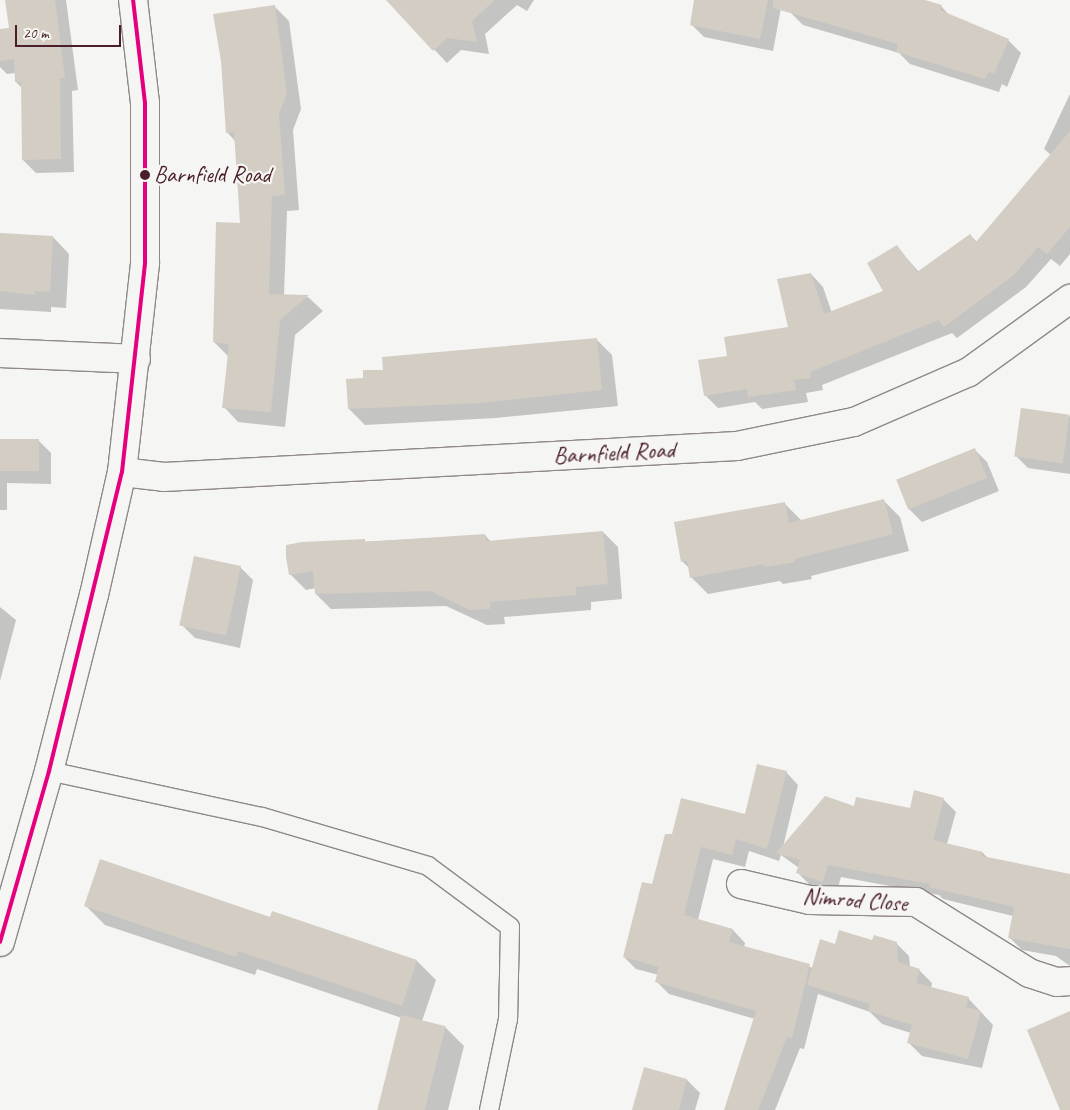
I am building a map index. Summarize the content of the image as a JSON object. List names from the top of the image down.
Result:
{
  "streets": {
    "street": ["Barnfield Road", "Nimrod Close"]
  },
  "places": ["Barnfield Road"],
  "scale_bar": "20 m"
}
